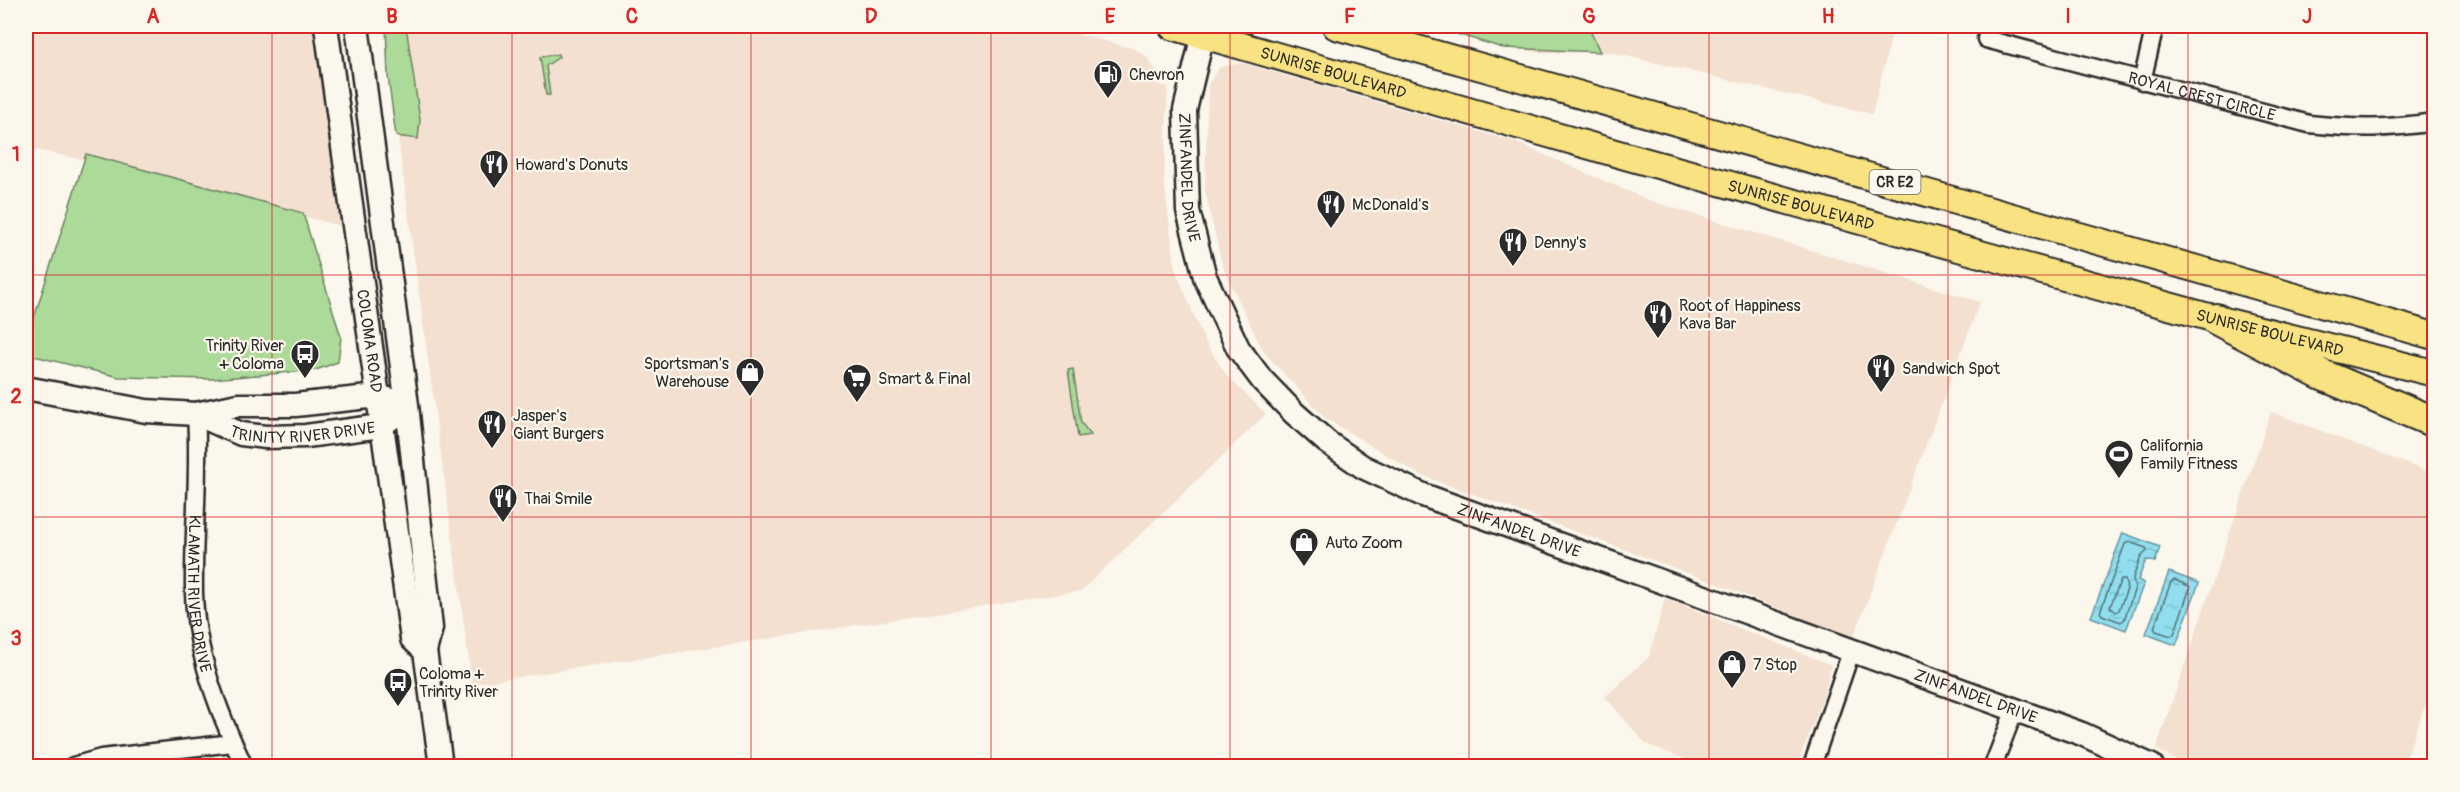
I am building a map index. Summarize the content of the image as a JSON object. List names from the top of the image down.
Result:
{
  "streets": {
    "main road": ["SUNRISE BOULEVARD", "CR E2"],
    "street": [
      "ROYAL CREST CIRCLE",
      "ZINFANDEL DRIVE",
      "COLOMA ROAD",
      "TRINITY RIVER DRIVE",
      "KLAMATH RIVER DRIVE"
    ]
  },
  "crossings": [
    ["SUNRISE BOULEVARD", "ZINFANDEL DRIVE"],
    ["COLOMA ROAD", "TRINITY RIVER DRIVE"],
    ["TRINITY RIVER DRIVE", "KLAMATH RIVER DRIVE"]
  ],
  "places": {
    "fuel station": ["Chevron"],
    "restaurant": [
      "Howard's Donuts",
      "McDonald's",
      "Denny's",
      "Root of Happiness Kava Bar",
      "Sandwich Spot",
      "Jasper's Giant Burgers",
      "Thai Smile"
    ],
    "bus stop": ["Trinity River + Coloma", "Coloma + Trinity River"],
    "shop": ["Sportsman's Warehouse", "Auto Zoom", "7 Stop"],
    "supermarket": ["Smart & Final"],
    "sports": ["California Family Fitness"]
  },
  "grid": {
    "columns": [
      "A",
      "B",
      "C",
      "D",
      "E",
      "F",
      "G",
      "H",
      "I",
      "J"
    ],
    "rows": ["1", "2", "3"]
  }
}
